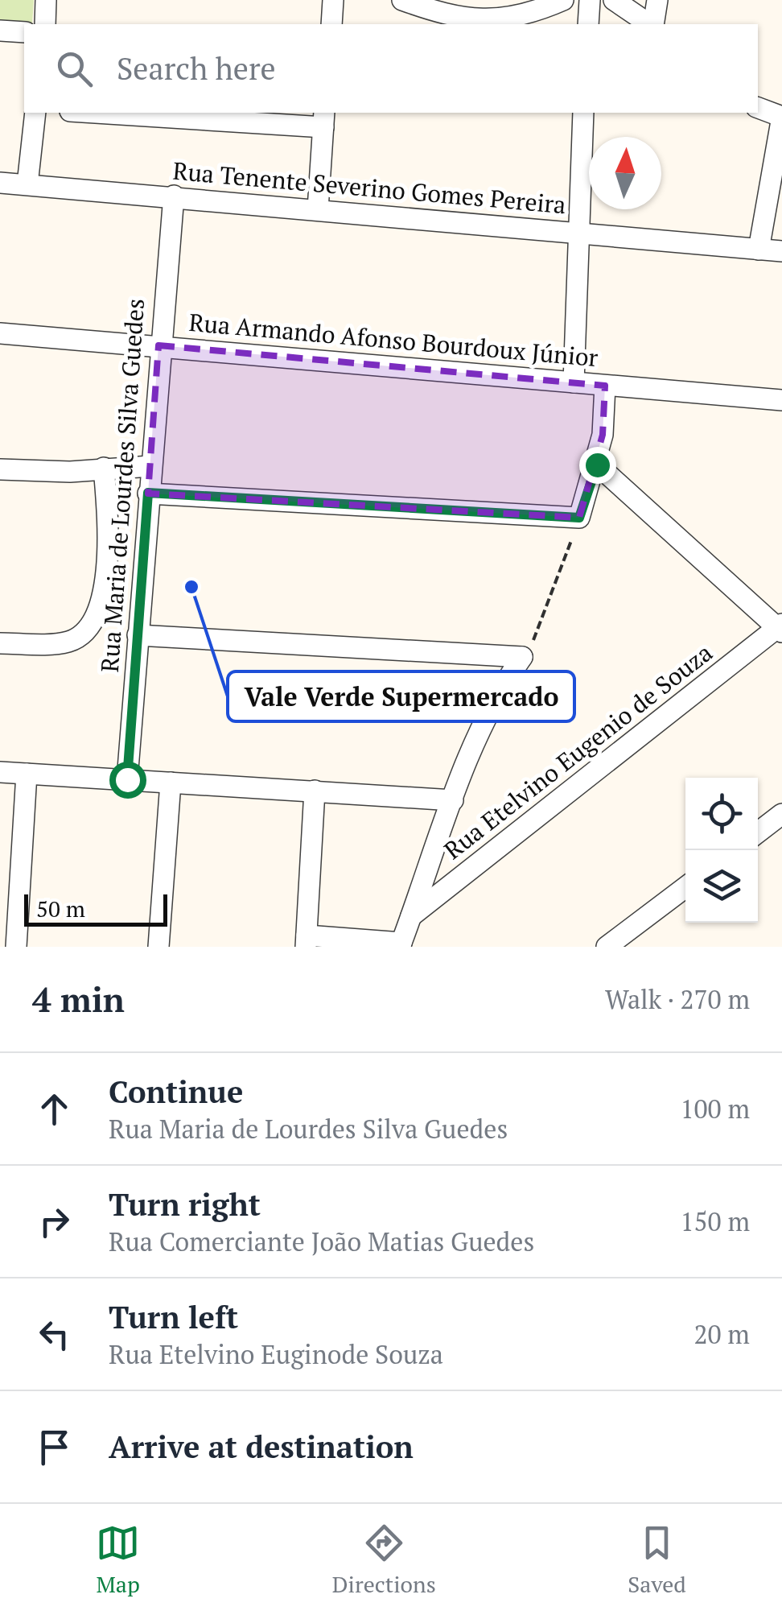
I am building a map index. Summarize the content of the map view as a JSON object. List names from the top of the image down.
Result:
{
  "streets": {
    "street": [
      "Rua Tenente Severino Gomes Pereira",
      "Rua Armando Afonso Bourdoux Júnior",
      "Rua Maria de Lourdes Silva Guedes",
      "Rua Etelvino Eugenio de Souza"
    ]
  },
  "crossings": [
    ["Rua Tenente Severino Gomes Pereira", "Rua Maria de Lourdes Silva Guedes"],
    ["Rua Armando Afonso Bourdoux Júnior", "Rua Maria de Lourdes Silva Guedes"]
  ],
  "places": ["Vale Verde Supermercado"],
  "scale_bar": "50 m",
  "north": "top",
  "page": {
    "search": "Search here",
    "scale": "50 m",
    "heading": ["4 min", "Walk · 270 m"],
    "list": [
      ["Continue", "Rua Maria de Lourdes Silva Guedes", "100 m"],
      ["Turn right", "Rua Comerciante João Matias Guedes", "150 m"],
      ["Turn left", "Rua Etelvino Euginode Souza", "20 m"],
      "Arrive at destination"
    ],
    "nav": ["Map", "Directions", "Saved"]
  }
}
